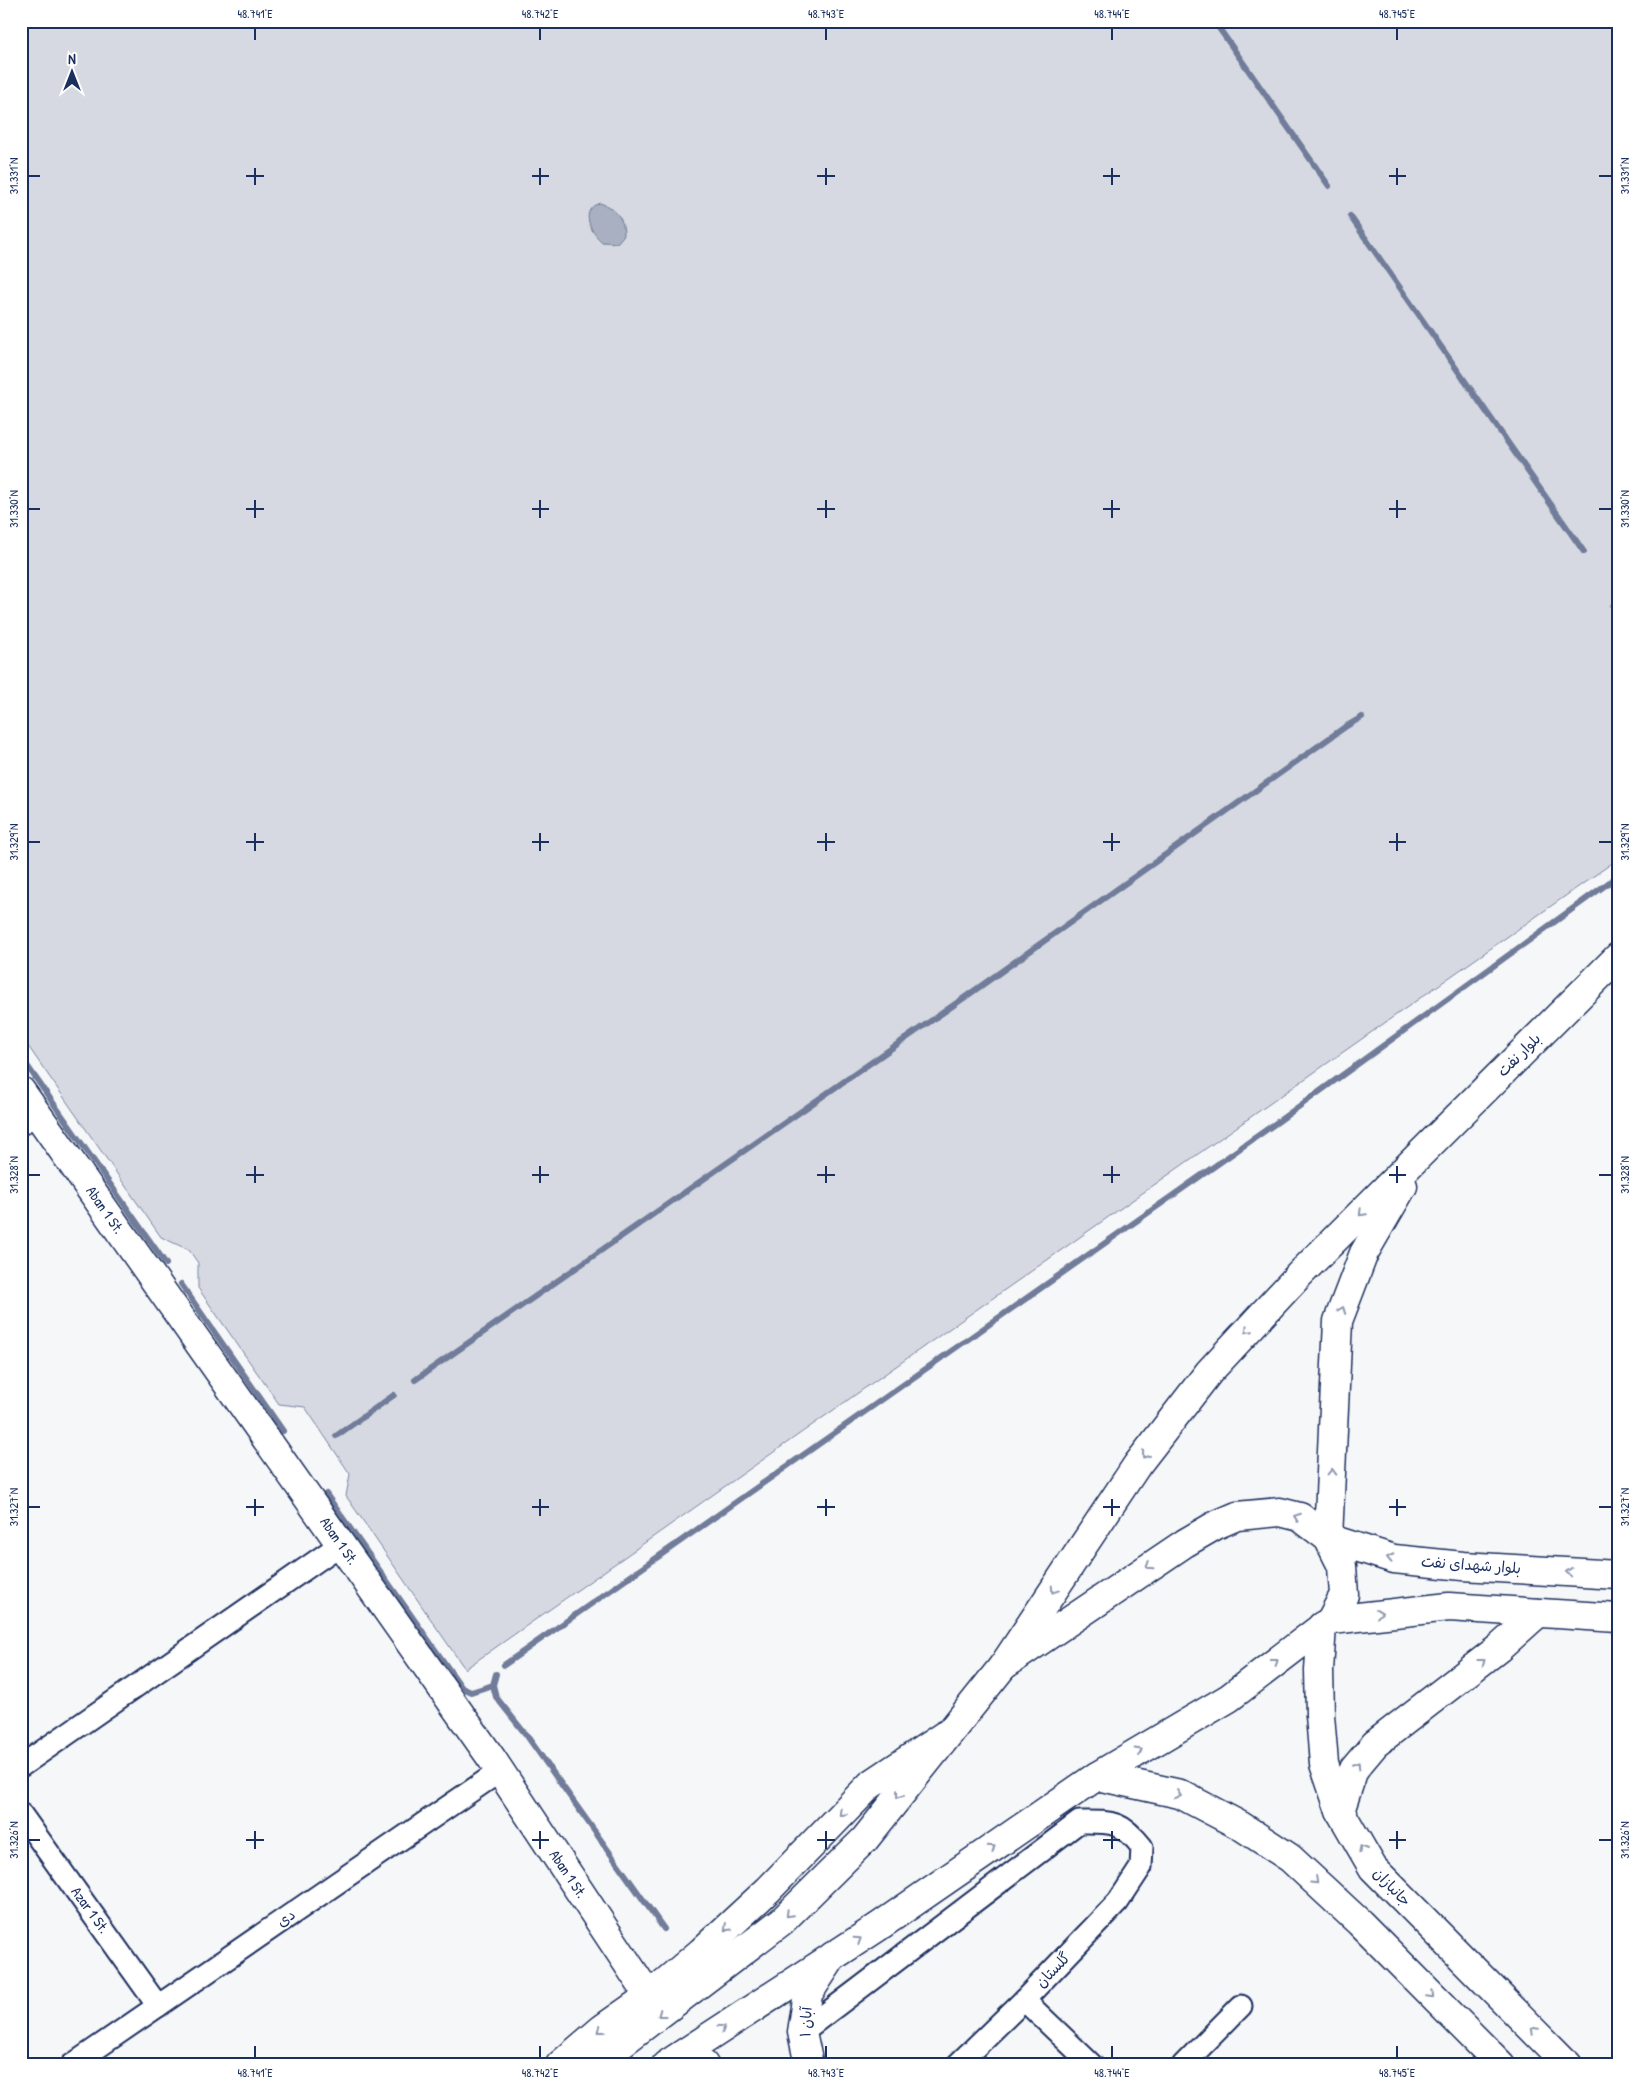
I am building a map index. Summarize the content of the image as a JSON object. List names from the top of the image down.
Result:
{
  "streets": {
    "street": [
      "بلوار نفت",
      "Aban 1 St.",
      "بلوار شهدای نفت",
      "جانبازان",
      "Azar 1 St.",
      "دی",
      "گلستان",
      "آبان ۱"
    ]
  },
  "crossings": [
    ["Aban 1 St.", "دی"],
    ["Azar 1 St.", "دی"],
    ["گلستان", "آبان ۱"]
  ],
  "north": "top",
  "coordinates": [
    "48.741°E",
    "48.742°E",
    "48.743°E",
    "48.744°E",
    "48.745°E",
    "31.331°N",
    "31.330°N",
    "31.329°N",
    "31.328°N",
    "31.327°N",
    "31.326°N"
  ]
}
